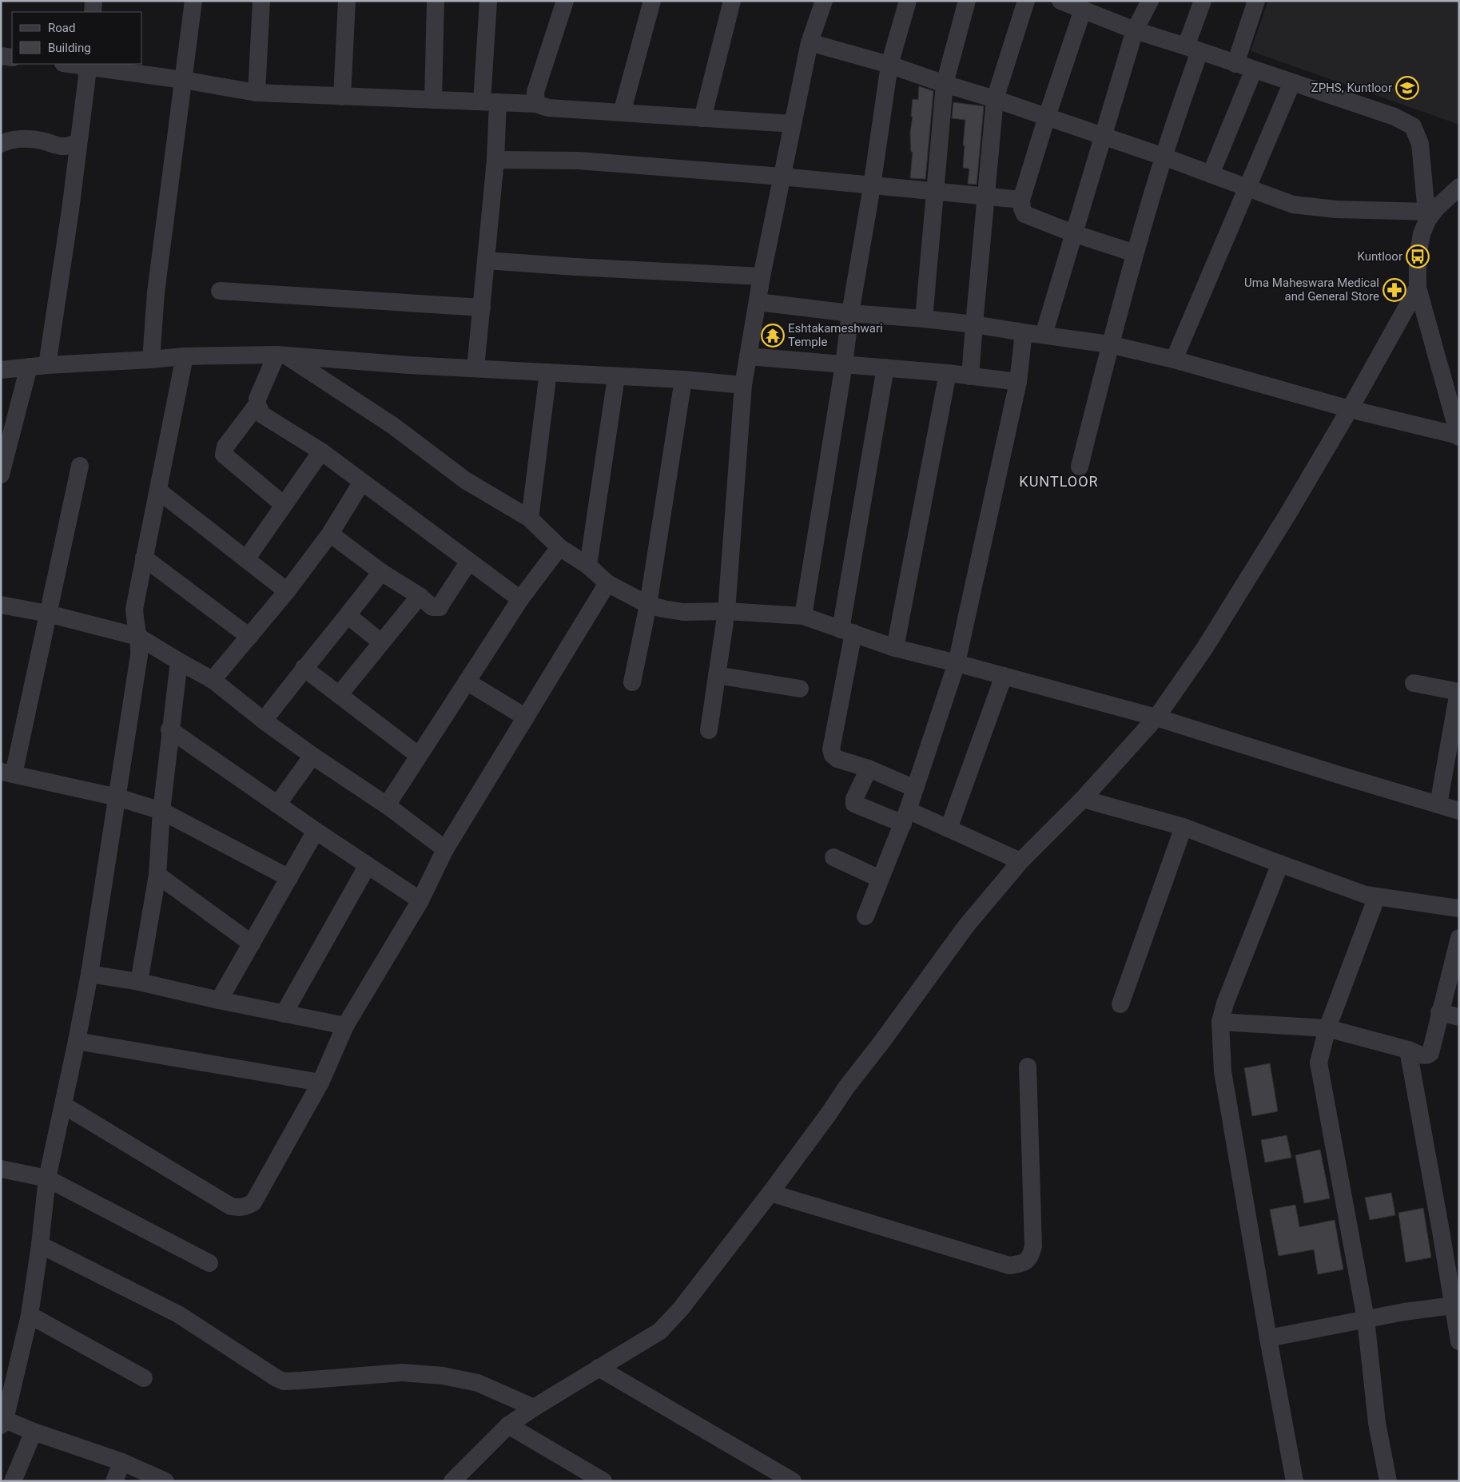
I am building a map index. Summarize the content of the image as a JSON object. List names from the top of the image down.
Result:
{
  "districts": ["KUNTLOOR"],
  "places": {
    "school or university": ["ZPHS, Kuntloor"],
    "bus stop": ["Kuntloor"],
    "pharmacy": ["Uma Maheswara Medical and General Store"],
    "temple": ["Eshtakameshwari Temple"]
  },
  "legend": ["Road", "Building"]
}
